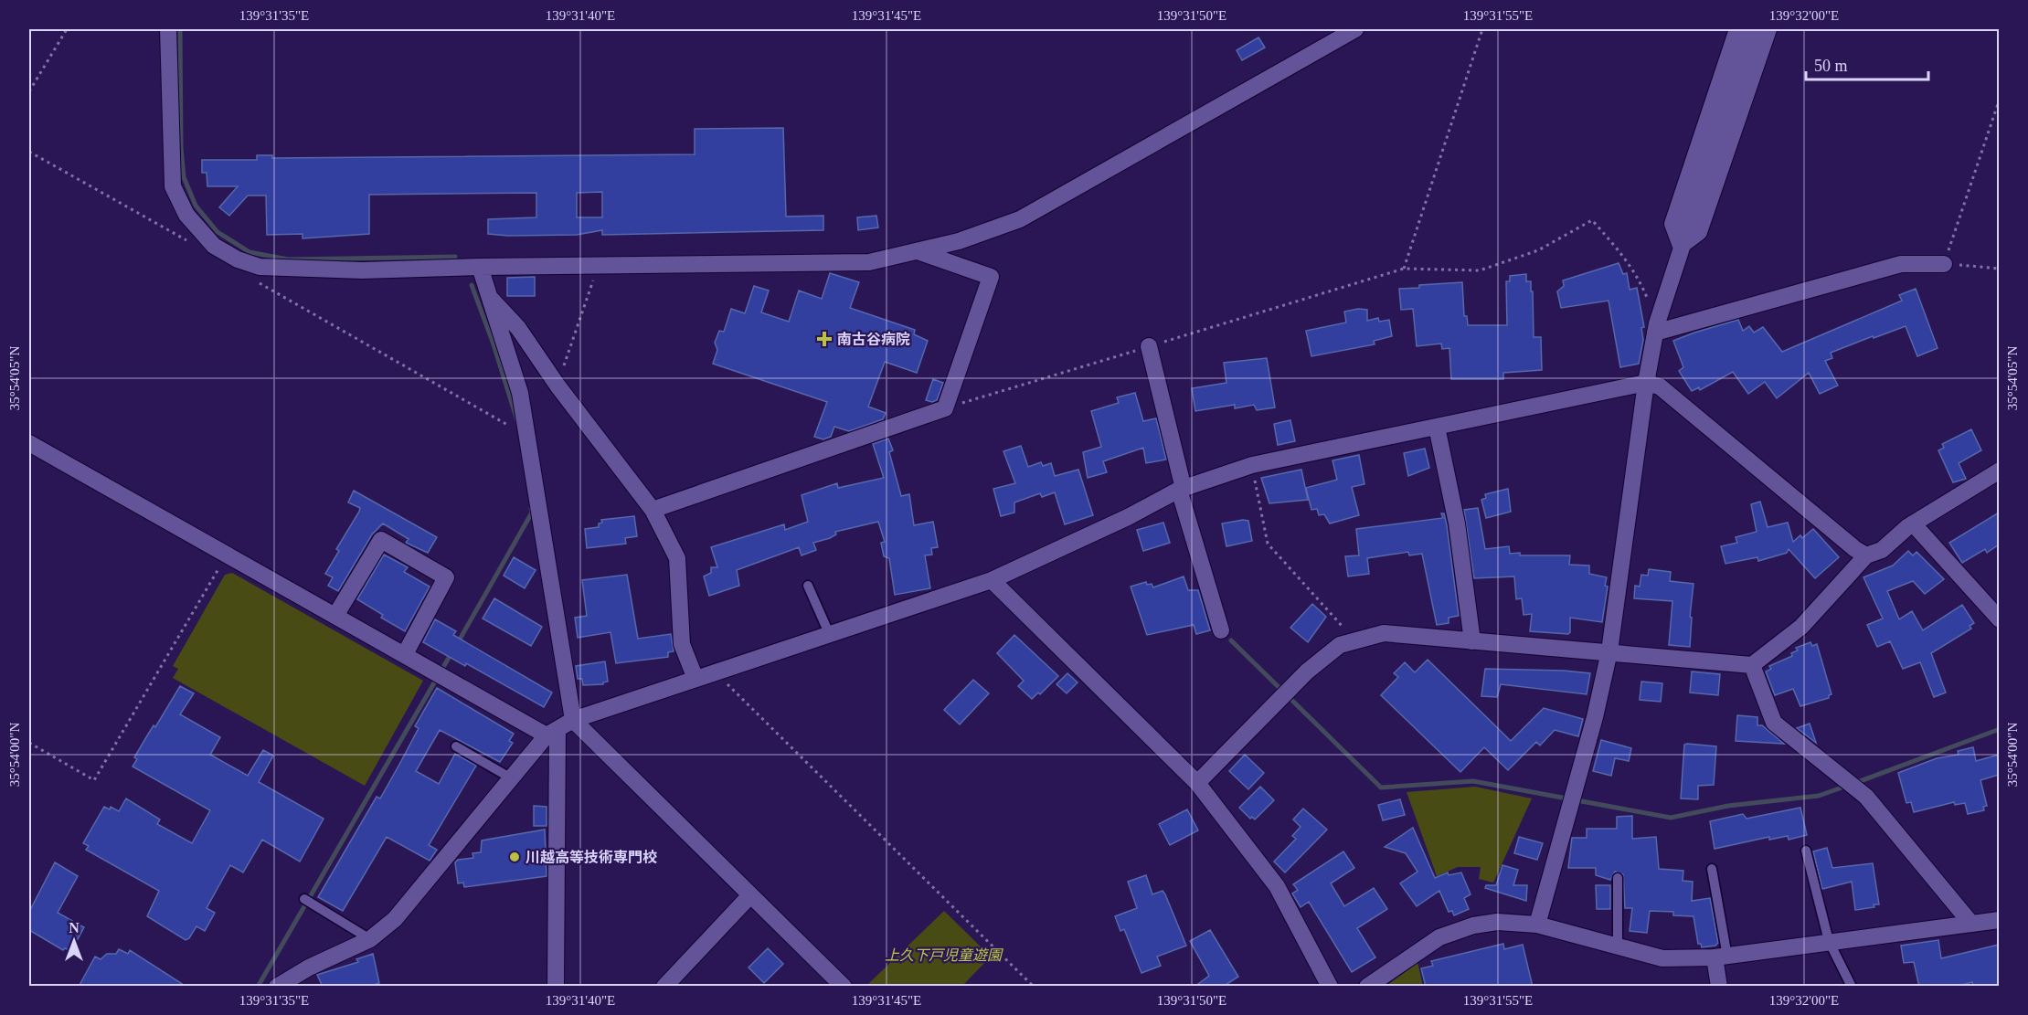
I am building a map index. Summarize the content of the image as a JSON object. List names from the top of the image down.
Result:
{
  "parks": ["上久下戸児童遊園"],
  "places": {
    "health": ["南古谷病院"],
    "other": ["川越高等技術専門校"]
  },
  "scale_bar": "50 m",
  "north": "top",
  "coordinates": [
    "139°31'35\"E",
    "139°31'40\"E",
    "139°31'45\"E",
    "139°31'50\"E",
    "139°31'55\"E",
    "139°32'00\"E",
    "35°54'05\"N",
    "35°54'00\"N"
  ]
}
